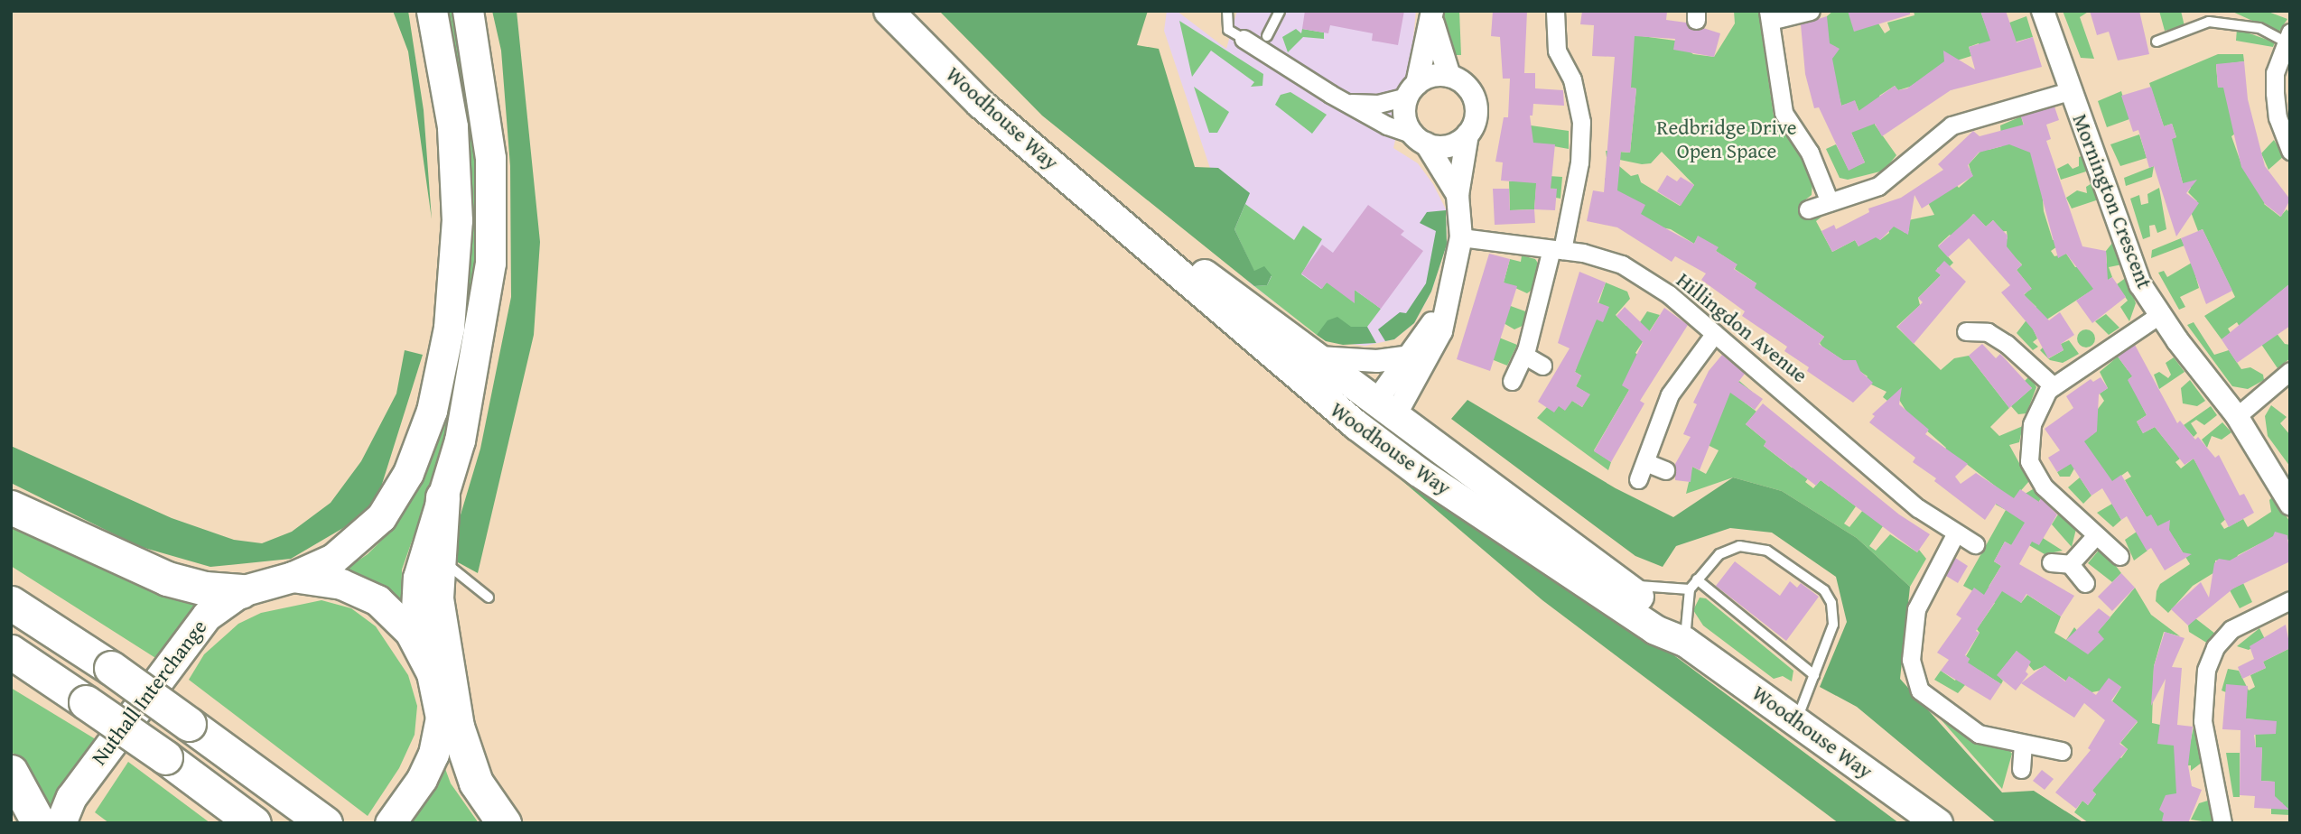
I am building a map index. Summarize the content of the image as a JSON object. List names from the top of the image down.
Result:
{
  "streets": {
    "highway": ["Nuthall Interchange"],
    "main road": ["Woodhouse Way"],
    "street": ["Mornington Crescent", "Hillingdon Avenue"]
  },
  "parks": ["Redbridge Drive Open Space"]
}
